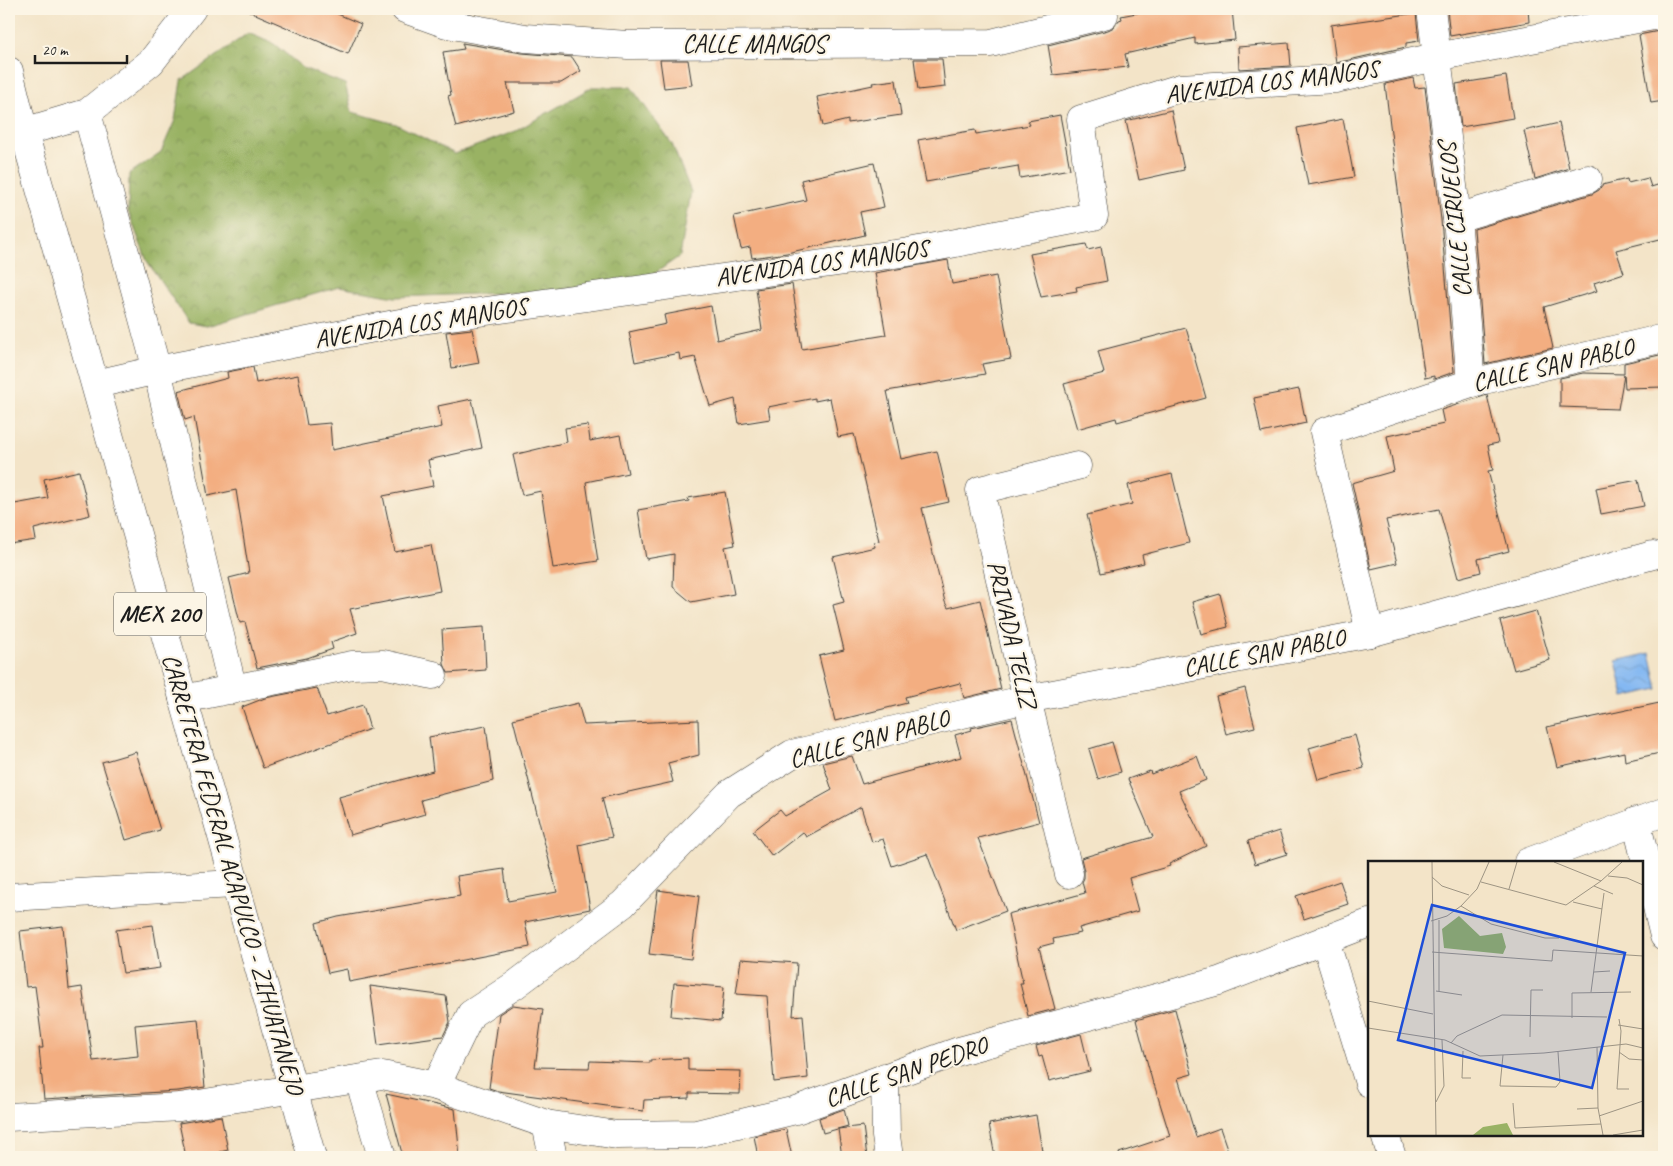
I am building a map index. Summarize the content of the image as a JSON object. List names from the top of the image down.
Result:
{
  "streets": {
    "street": [
      "CALLE MANGOS",
      "AVENIDA LOS MANGOS",
      "CALLE CIRUELOS",
      "CALLE SAN PABLO",
      "MEX 200",
      "PRIVADA TELIZ",
      "CARRETERA FEDERAL ACAPULCO - ZIHUATANEJO",
      "CALLE SAN PEDRO"
    ]
  },
  "crossings": [
    ["AVENIDA LOS MANGOS", "CALLE CIRUELOS"],
    ["AVENIDA LOS MANGOS", "CARRETERA FEDERAL ACAPULCO - ZIHUATANEJO"],
    ["CALLE CIRUELOS", "CALLE SAN PABLO"],
    ["CALLE SAN PABLO", "PRIVADA TELIZ"],
    ["CALLE SAN PABLO", "CALLE SAN PEDRO"],
    ["CARRETERA FEDERAL ACAPULCO - ZIHUATANEJO", "CALLE SAN PEDRO"]
  ],
  "scale_bar": "20 m"
}
